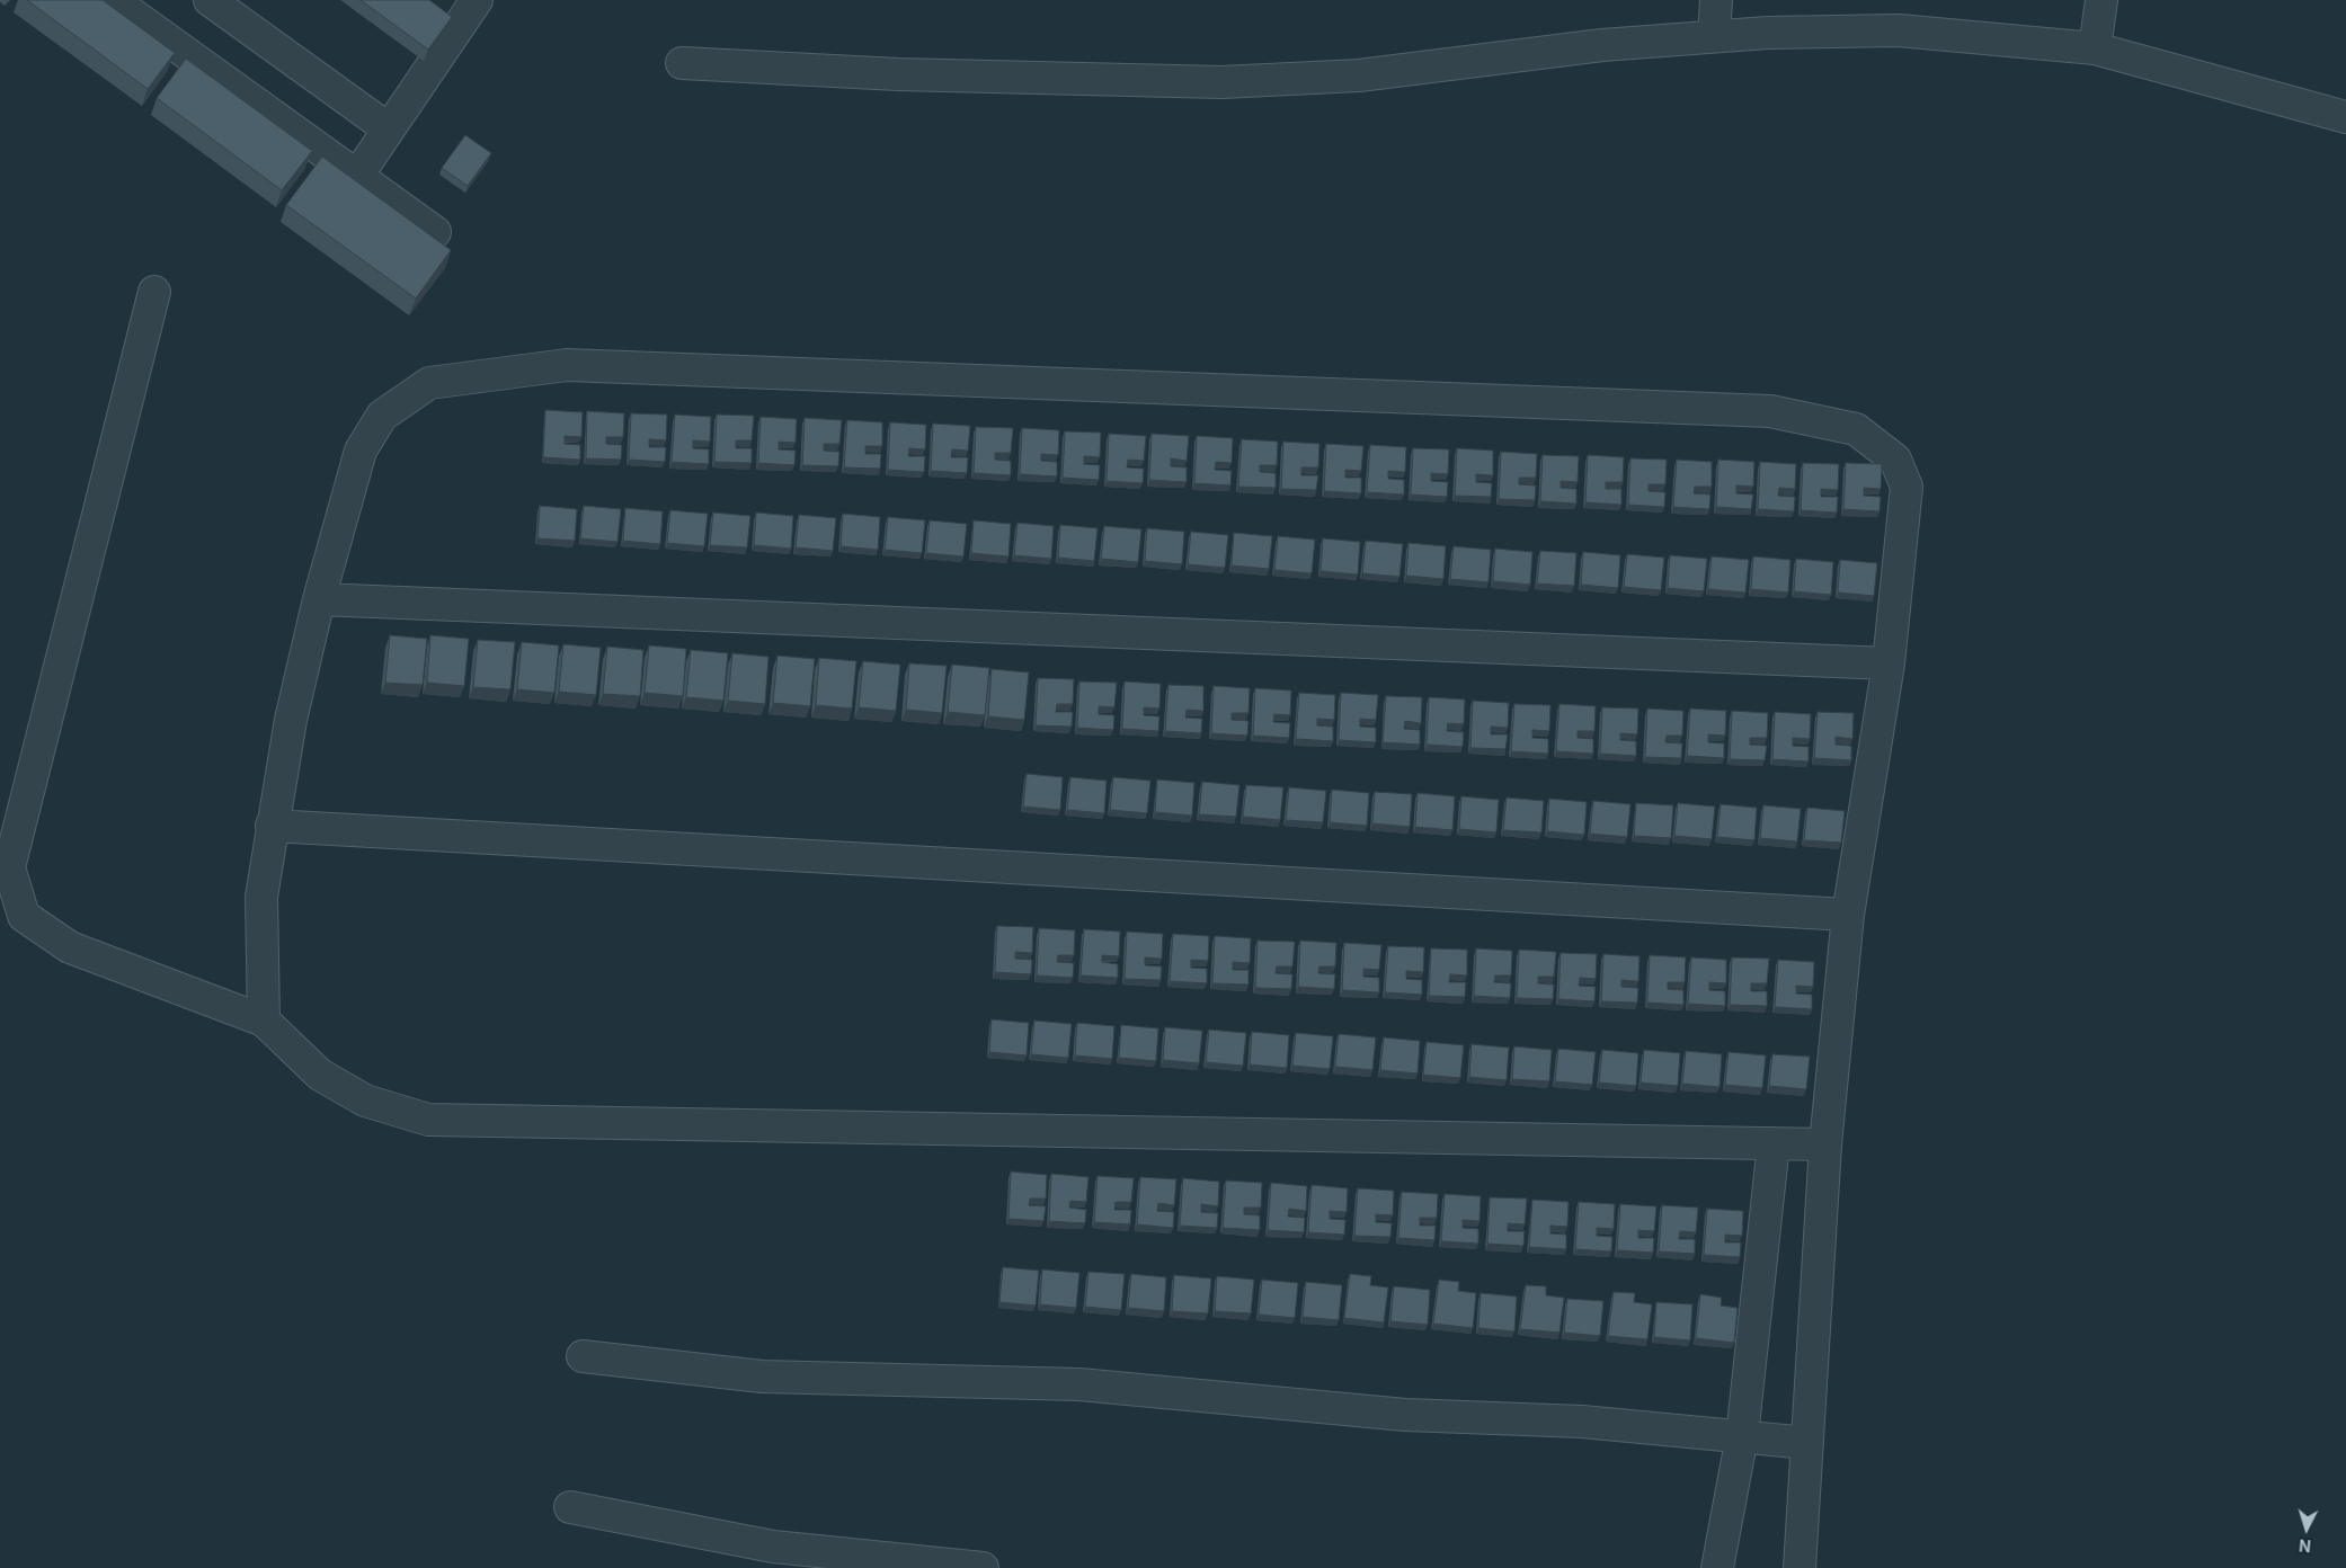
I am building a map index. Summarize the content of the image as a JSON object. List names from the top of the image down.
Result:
{
  "north": "bottom"
}
